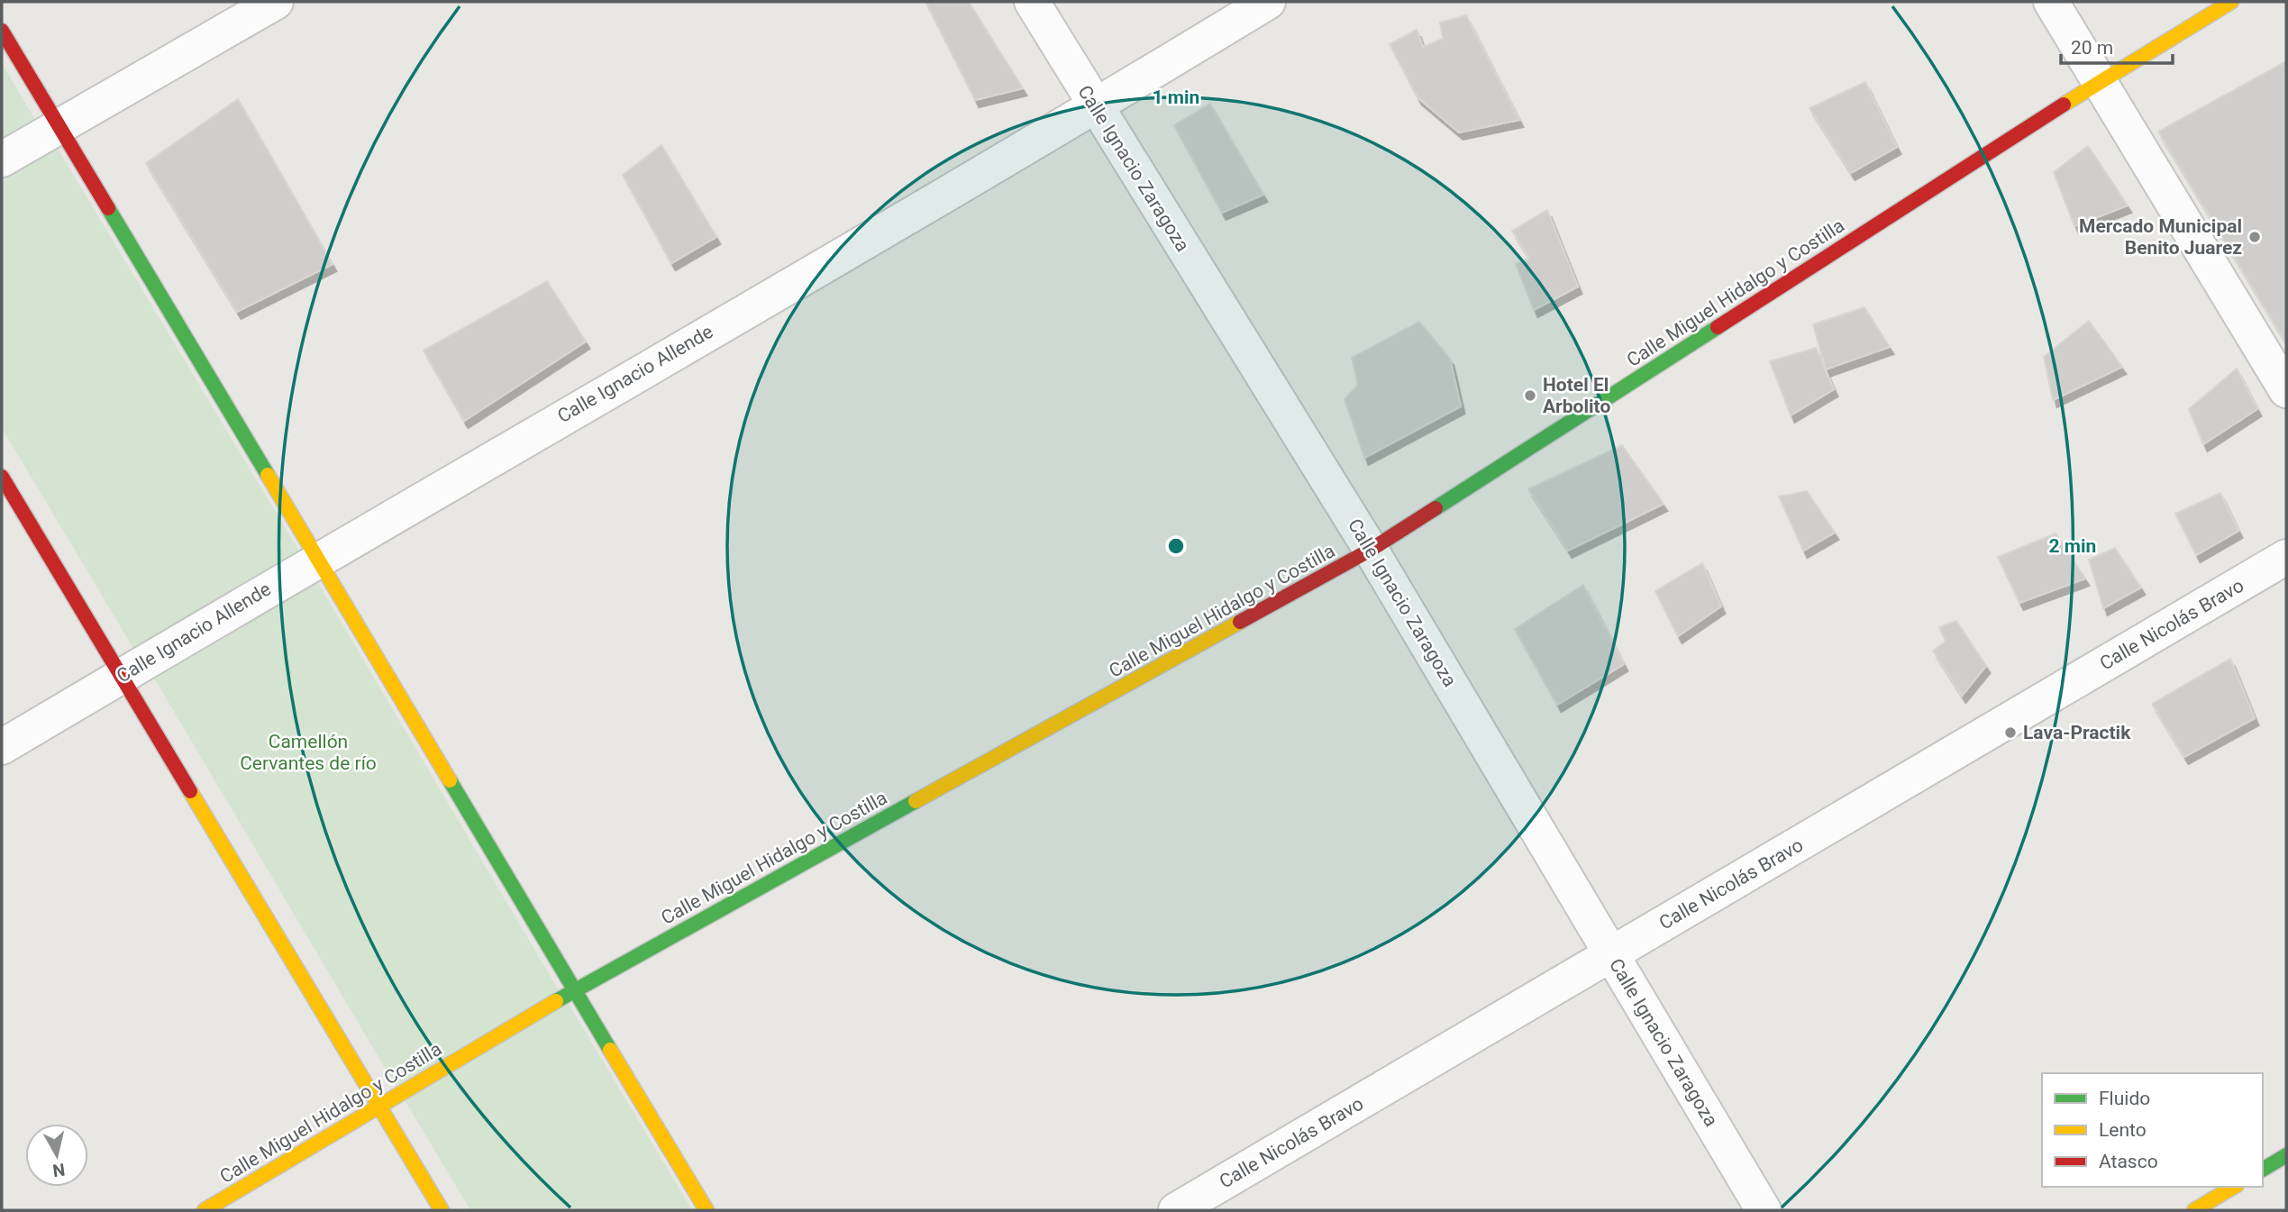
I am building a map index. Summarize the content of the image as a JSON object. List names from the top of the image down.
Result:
{
  "streets": {
    "street": [
      "Calle Ignacio Zaragoza",
      "Calle Miguel Hidalgo y Costilla",
      "Calle Ignacio Allende",
      "Calle Nicolás Bravo"
    ]
  },
  "crossings": [
    ["Calle Ignacio Zaragoza", "Calle Miguel Hidalgo y Costilla"],
    ["Calle Ignacio Zaragoza", "Calle Ignacio Allende"],
    ["Calle Ignacio Zaragoza", "Calle Nicolás Bravo"]
  ],
  "parks": ["Camellón Cervantes de río"],
  "places": ["Mercado Municipal Benito Juarez", "Hotel El Arbolito", "Lava-Practik"],
  "legend": ["Fluido", "Lento", "Atasco"],
  "scale_bar": "20 m",
  "north": "bottom",
  "rings": ["1 min", "2 min"]
}
